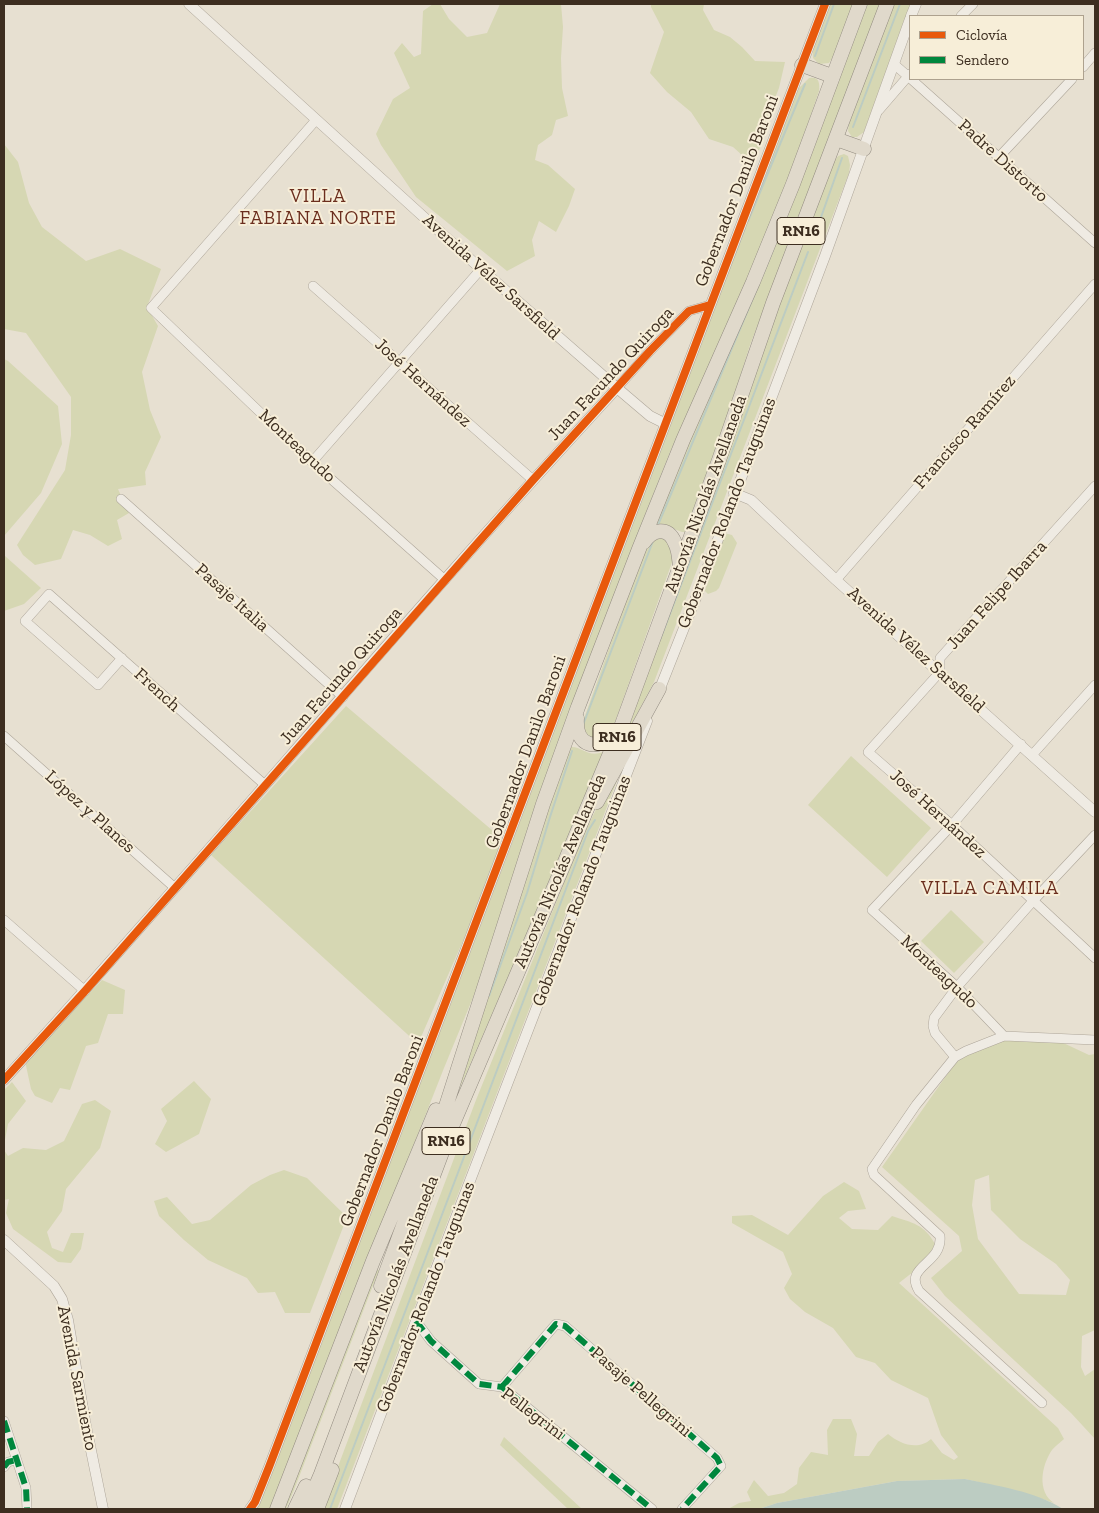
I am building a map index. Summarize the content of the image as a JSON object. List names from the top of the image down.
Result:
{
  "streets": {
    "highway": ["RN16", "Autovía Nicolás Avellaneda"],
    "street": [
      "Padre Distorto",
      "Gobernador Danilo Baroni",
      "Avenida Vélez Sarsfield",
      "Juan Facundo Quiroga",
      "José Hernández",
      "Francisco Ramírez",
      "Monteagudo",
      "Gobernador Rolando Tauguinas",
      "Juan Felipe Ibarra",
      "Pasaje Italia",
      "French",
      "López y Planes",
      "Avenida Sarmiento",
      "Pasaje Pellegrini",
      "Pellegrini"
    ]
  },
  "crossings": [
    ["Padre Distorto", "Gobernador Rolando Tauguinas"],
    ["Gobernador Danilo Baroni", "Avenida Vélez Sarsfield"],
    ["Gobernador Danilo Baroni", "Juan Facundo Quiroga"],
    ["Avenida Vélez Sarsfield", "Juan Facundo Quiroga"],
    ["Avenida Vélez Sarsfield", "Francisco Ramírez"],
    ["Avenida Vélez Sarsfield", "Monteagudo"],
    ["Avenida Vélez Sarsfield", "Gobernador Rolando Tauguinas"],
    ["Avenida Vélez Sarsfield", "Juan Felipe Ibarra"],
    ["Juan Facundo Quiroga", "José Hernández"],
    ["Juan Facundo Quiroga", "Monteagudo"],
    ["Juan Facundo Quiroga", "Pasaje Italia"],
    ["Juan Facundo Quiroga", "French"],
    ["Juan Facundo Quiroga", "López y Planes"],
    ["José Hernández", "Monteagudo"],
    ["José Hernández", "Juan Felipe Ibarra"],
    ["Gobernador Rolando Tauguinas", "Pellegrini"],
    ["Pasaje Pellegrini", "Pellegrini"]
  ],
  "districts": ["VILLA FABIANA NORTE", "VILLA CAMILA"],
  "legend": ["Ciclovía", "Sendero"]
}
